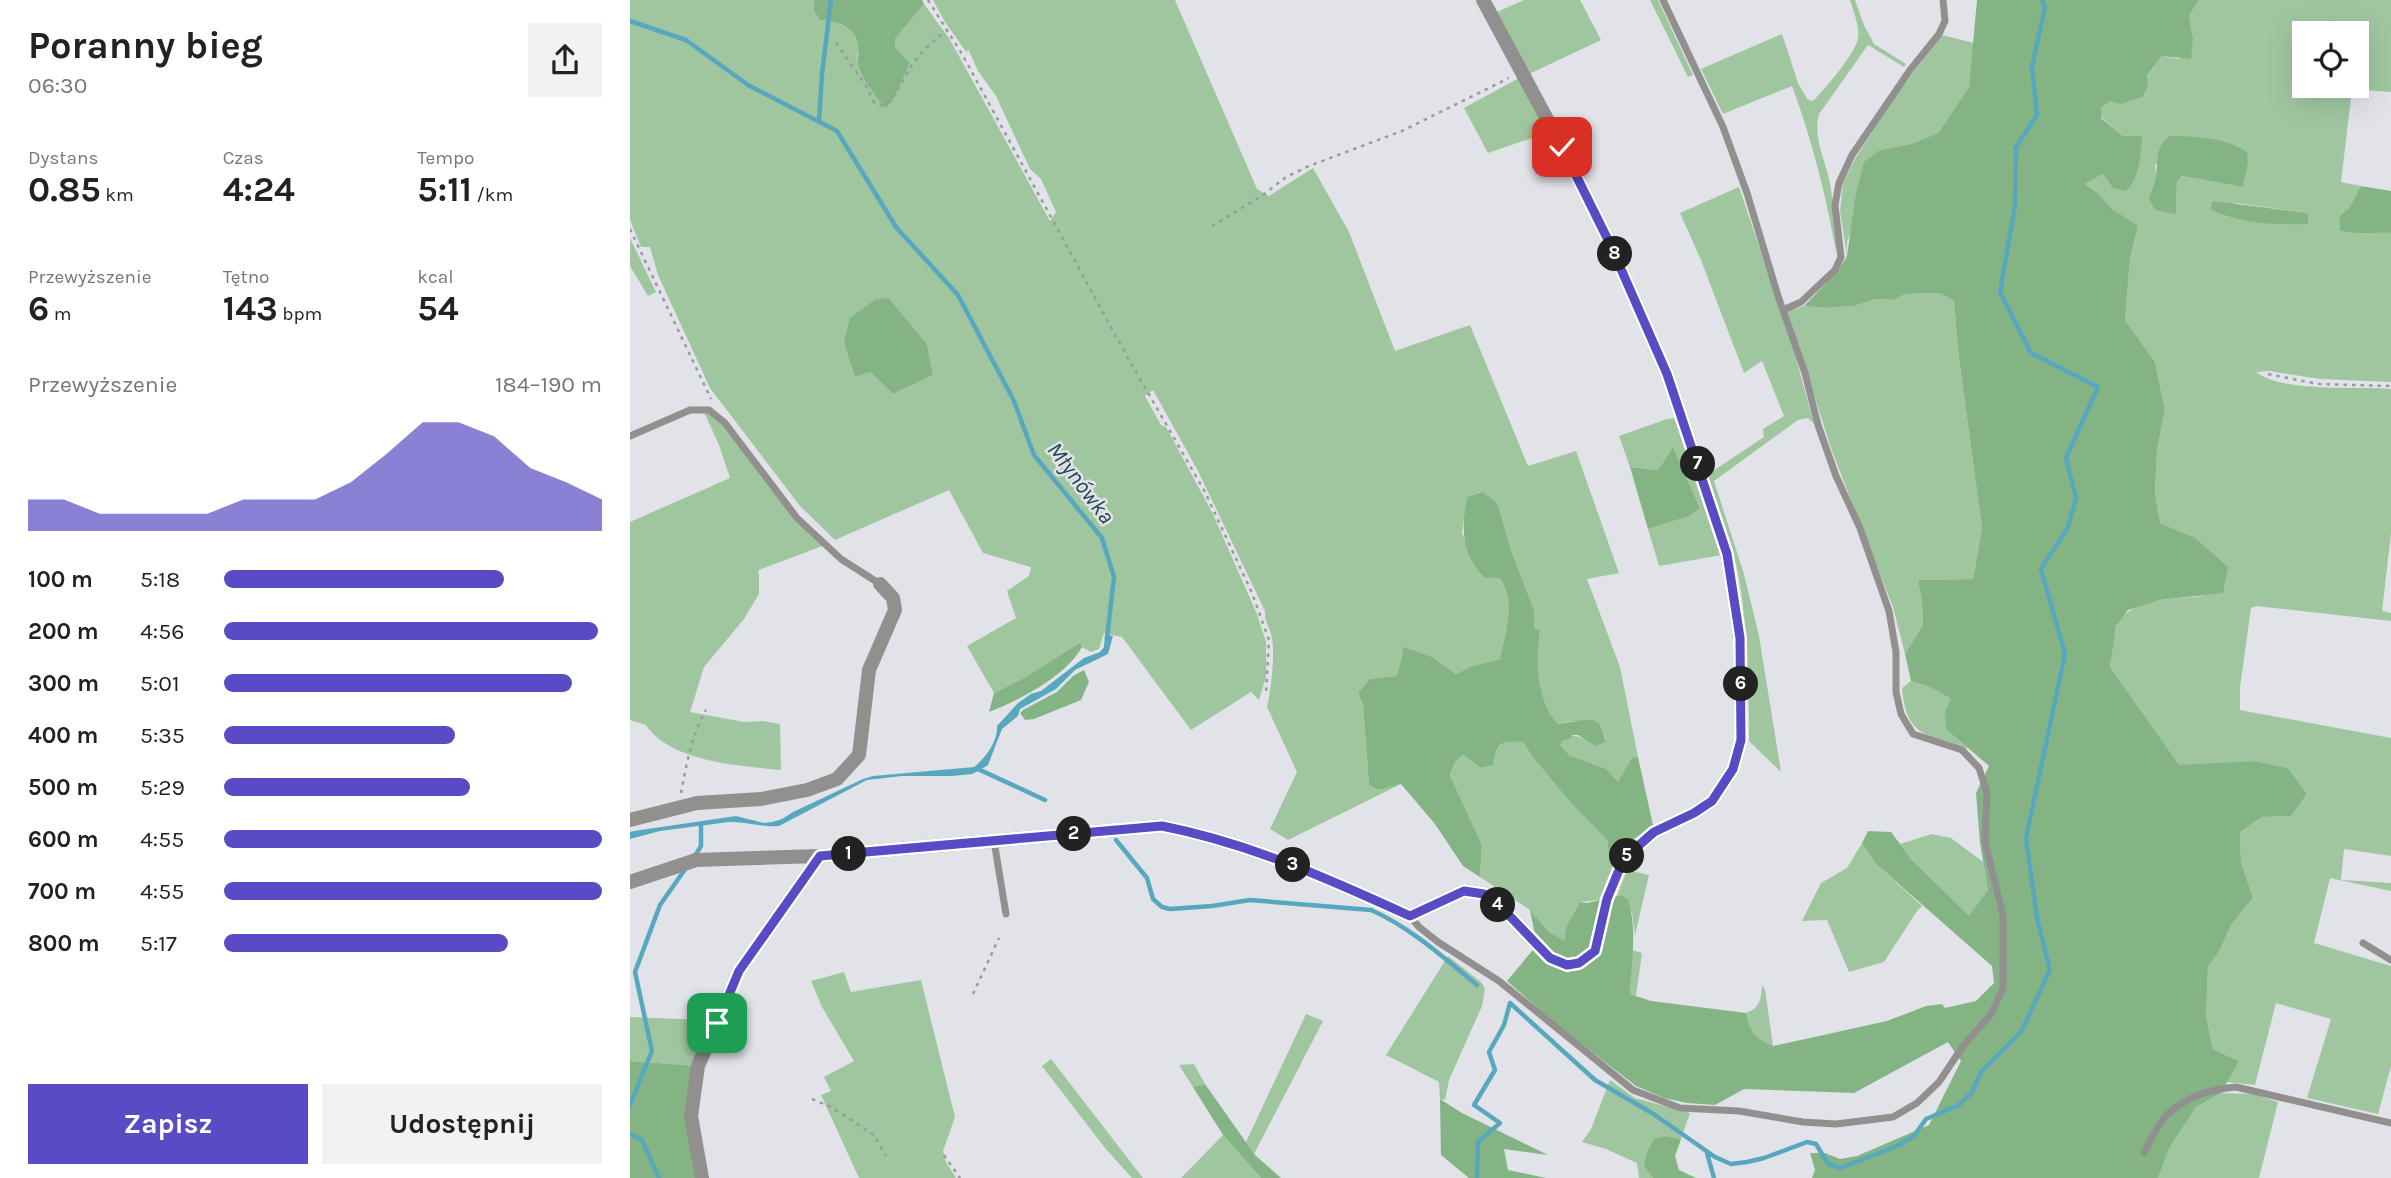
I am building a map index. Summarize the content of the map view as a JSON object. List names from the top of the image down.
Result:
{
  "water": ["Młynówka"],
  "page": {
    "heading": ["Poranny bieg", "06:30"],
    "stats": [
      ["Dystans", "0.85 km"],
      ["Czas", "4:24"],
      ["Tempo", "5:11 /km"],
      ["Przewyższenie", "6 m"],
      ["Tętno", "143 bpm"],
      ["kcal", "54"]
    ],
    "pins": [
      "8",
      "7",
      "6",
      "2",
      "1",
      "5",
      "3",
      "4"
    ],
    "chart": ["Przewyższenie", "184–190 m"],
    "list": [
      {
        "name": "100 m",
        "note": "5:18"
      },
      {
        "name": "200 m",
        "note": "4:56"
      },
      {
        "name": "300 m",
        "note": "5:01"
      },
      {
        "name": "400 m",
        "note": "5:35"
      },
      {
        "name": "500 m",
        "note": "5:29"
      },
      {
        "name": "600 m",
        "note": "4:55"
      },
      {
        "name": "700 m",
        "note": "4:55"
      },
      {
        "name": "800 m",
        "note": "5:17"
      }
    ],
    "buttons": ["Zapisz", "Udostępnij"]
  }
}
